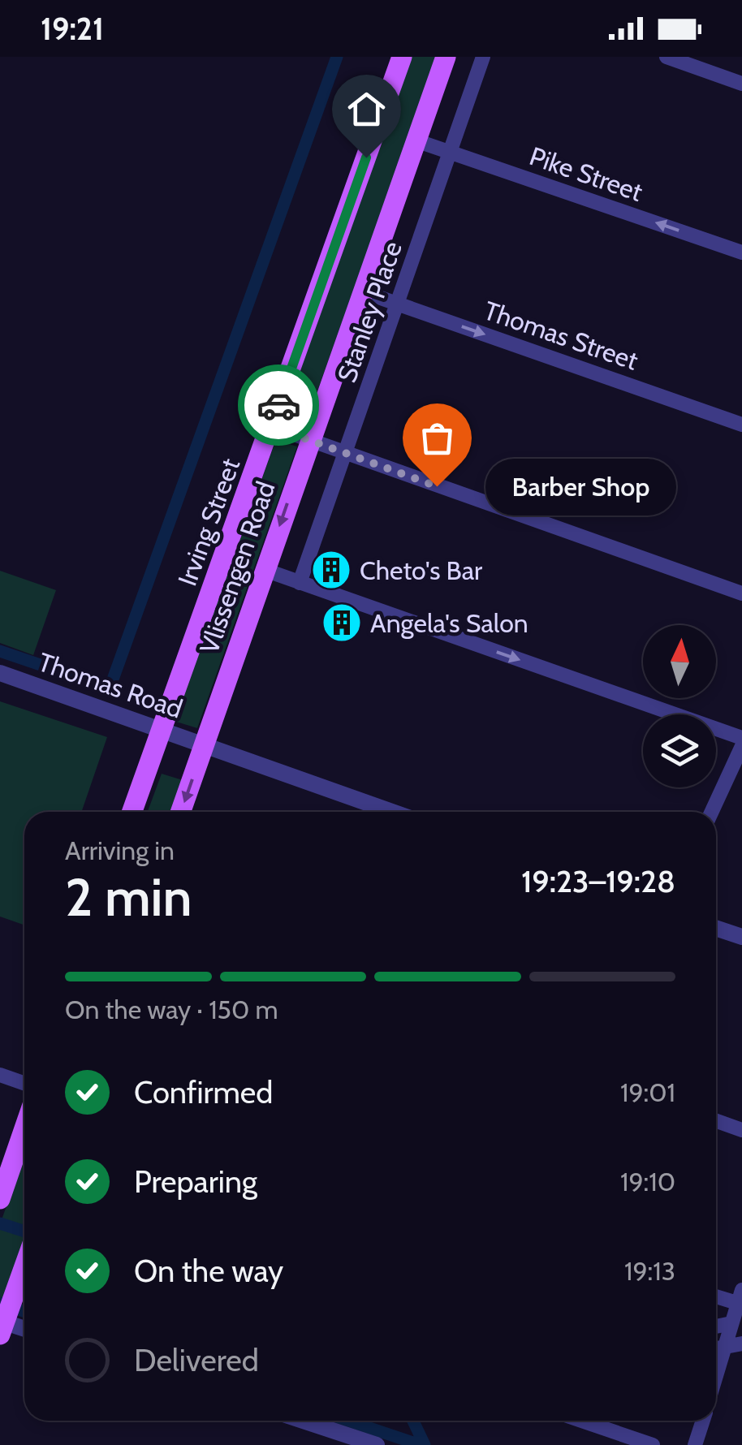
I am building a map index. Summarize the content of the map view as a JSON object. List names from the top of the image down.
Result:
{
  "streets": {
    "main road": ["Irving Street", "Vlissengen Road"],
    "street": [
      "Pike Street",
      "Stanley Place",
      "Thomas Street",
      "Thomas Road"
    ]
  },
  "crossings": [
    ["Pike Street", "Stanley Place"],
    ["Pike Street", "Vlissengen Road"],
    ["Stanley Place", "Thomas Street"],
    ["Thomas Street", "Vlissengen Road"],
    ["Irving Street", "Thomas Road"],
    ["Vlissengen Road", "Thomas Road"]
  ],
  "one_way": ["Pike Street", "Thomas Street"],
  "places": {
    "other": ["Barber Shop"],
    "building": ["Cheto's Bar", "Angela's Salon"]
  },
  "north": "top",
  "page": {
    "status": "19:21",
    "bubble": "Barber Shop",
    "heading": ["2 min", "Arriving in", "19:23–19:28"],
    "bar": "On the way · 150 m",
    "list": [
      ["Confirmed", "19:01"],
      ["Preparing", "19:10"],
      ["On the way", "19:13"],
      "Delivered"
    ]
  }
}
